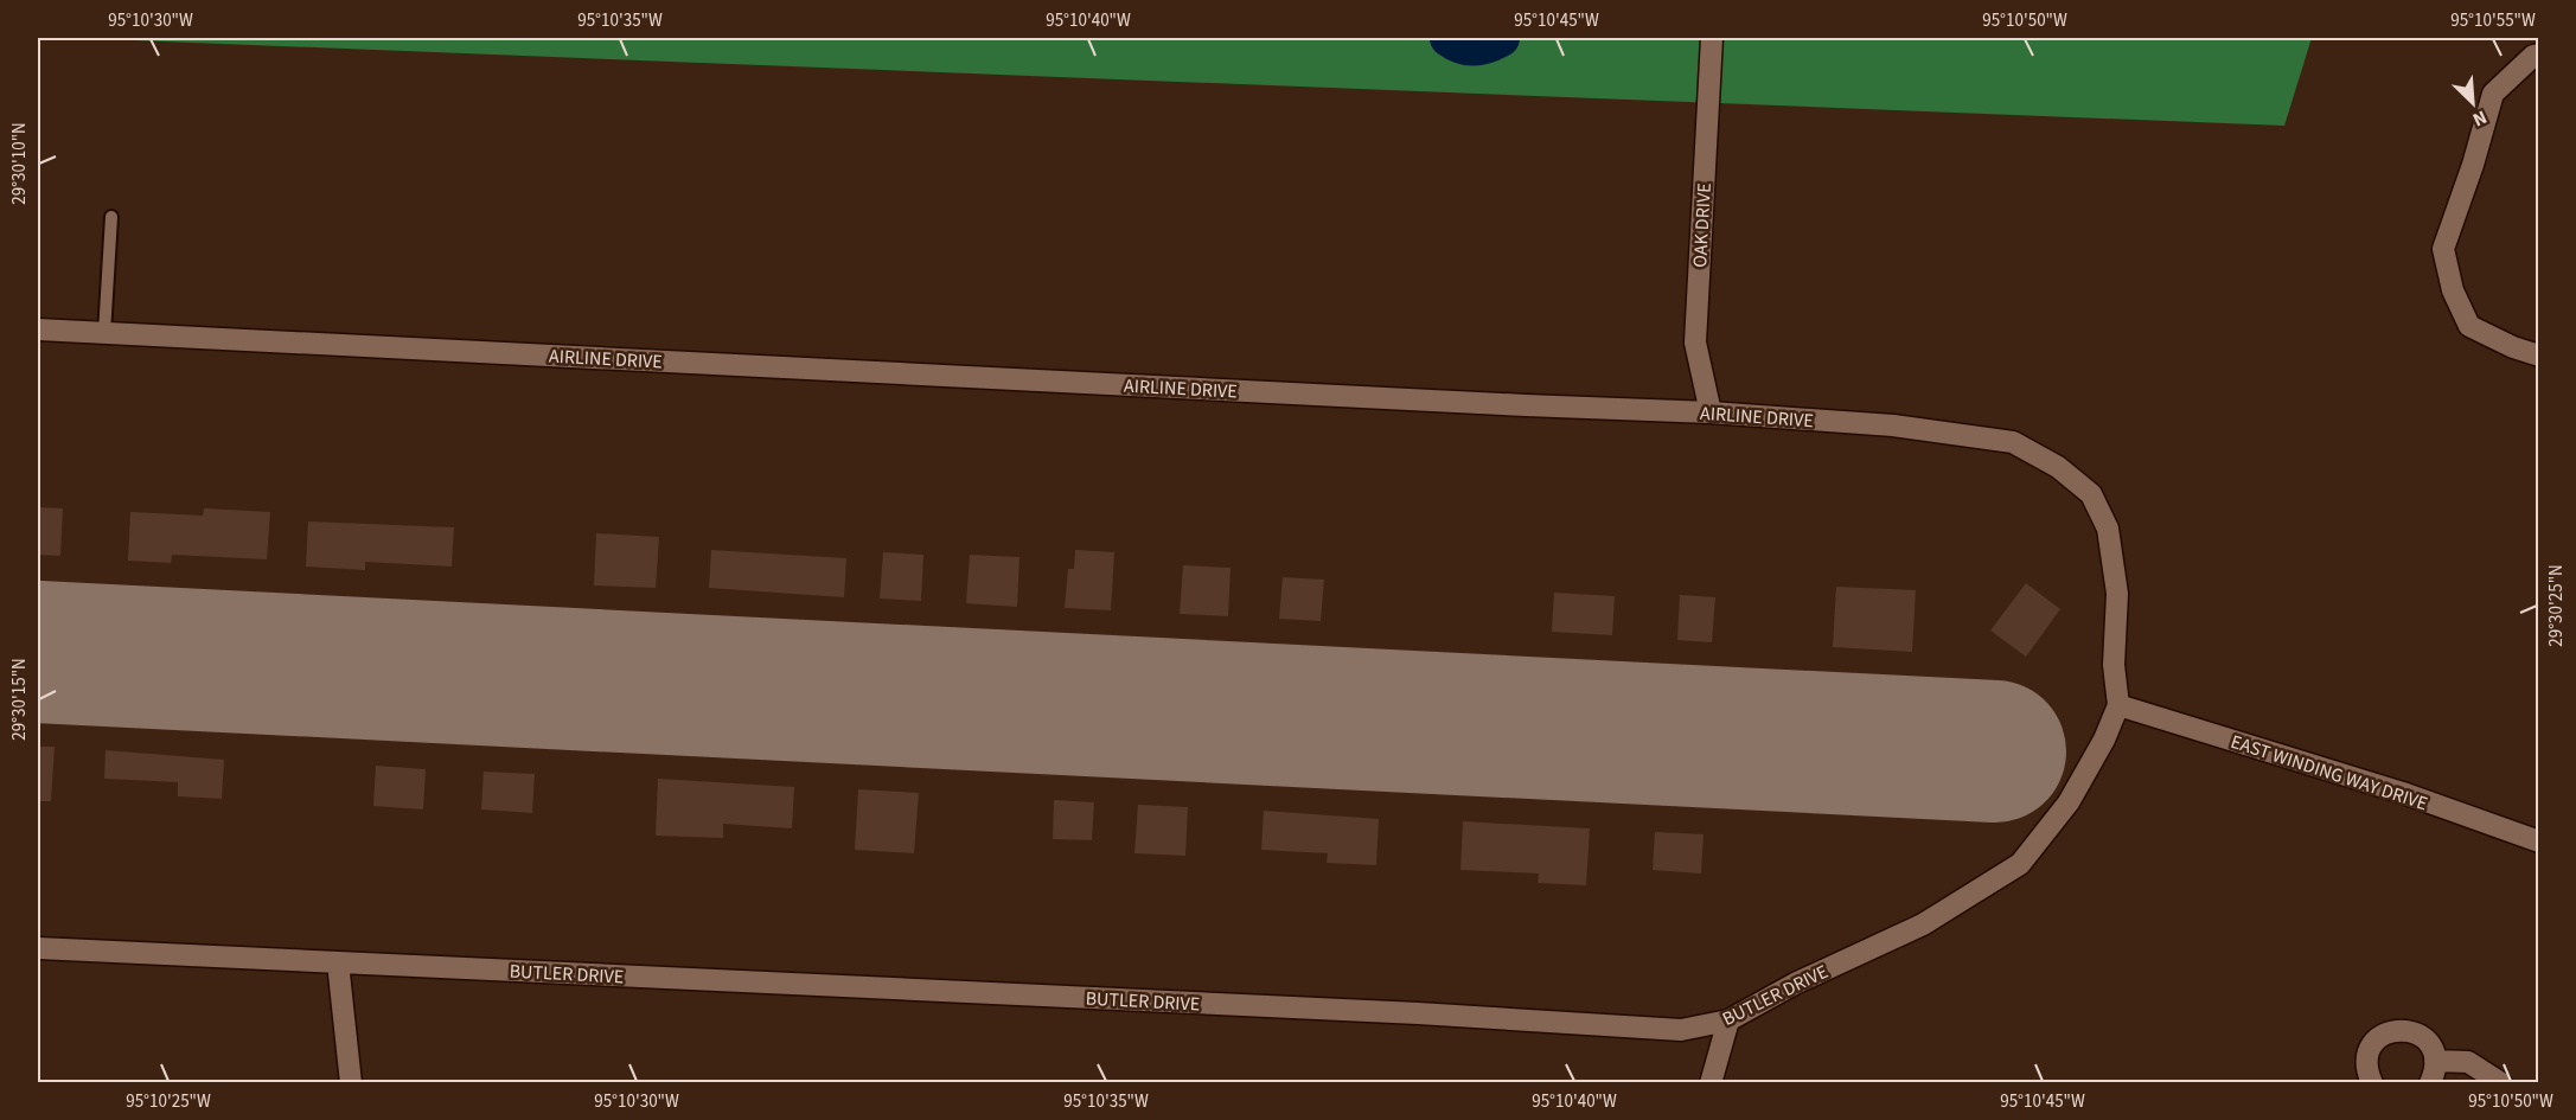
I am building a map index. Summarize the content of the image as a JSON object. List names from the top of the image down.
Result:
{
  "streets": {
    "street": [
      "OAK DRIVE",
      "AIRLINE DRIVE",
      "EAST WINDING WAY DRIVE",
      "BUTLER DRIVE"
    ]
  },
  "crossings": [
    ["OAK DRIVE", "AIRLINE DRIVE"],
    ["AIRLINE DRIVE", "EAST WINDING WAY DRIVE"],
    ["AIRLINE DRIVE", "BUTLER DRIVE"],
    ["EAST WINDING WAY DRIVE", "BUTLER DRIVE"]
  ],
  "north": "bottom right",
  "coordinates": [
    "95°10'30\"W",
    "95°10'35\"W",
    "95°10'40\"W",
    "95°10'45\"W",
    "95°10'50\"W",
    "95°10'55\"W",
    "29°30'10\"N",
    "29°30'25\"N",
    "29°30'15\"N",
    "95°10'25\"W"
  ]
}
